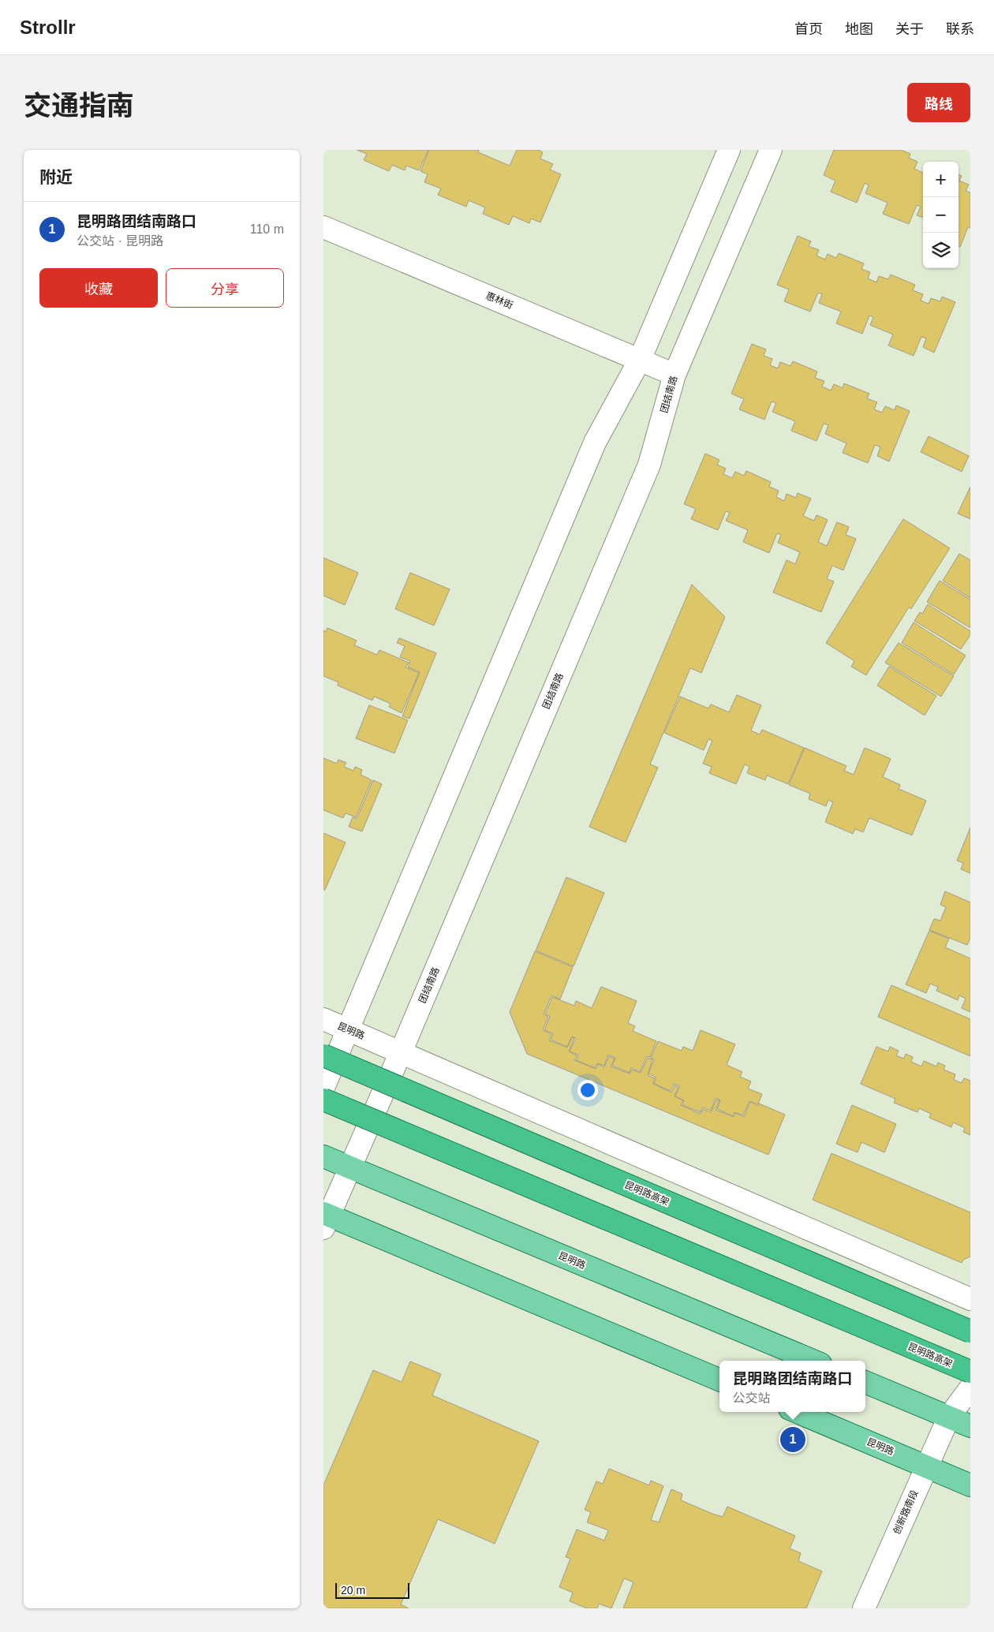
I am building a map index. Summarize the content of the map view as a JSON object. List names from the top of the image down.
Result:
{
  "streets": {
    "highway": ["昆明路高架"],
    "main road": [
      "惠林街",
      "团结南路",
      "昆明路",
      "创新路南段"
    ]
  },
  "crossings": [
    ["惠林街", "团结南路"],
    ["团结南路", "昆明路"],
    ["昆明路", "创新路南段"]
  ],
  "scale_bar": "20 m",
  "page": {
    "header": "Strollr",
    "nav": [
      "首页",
      "地图",
      "关于",
      "联系"
    ],
    "title": "交通指南",
    "buttons": [
      "路线",
      ["收藏", "分享"]
    ],
    "heading": "附近",
    "map_buttons": ["+", "−"],
    "list": [
      {
        "mark": "1",
        "name": "昆明路团结南路口",
        "note": "公交站 · 昆明路",
        "value": "110 m"
      }
    ],
    "popup": ["昆明路团结南路口", "公交站"],
    "pins": "1",
    "scale": "20 m"
  }
}
